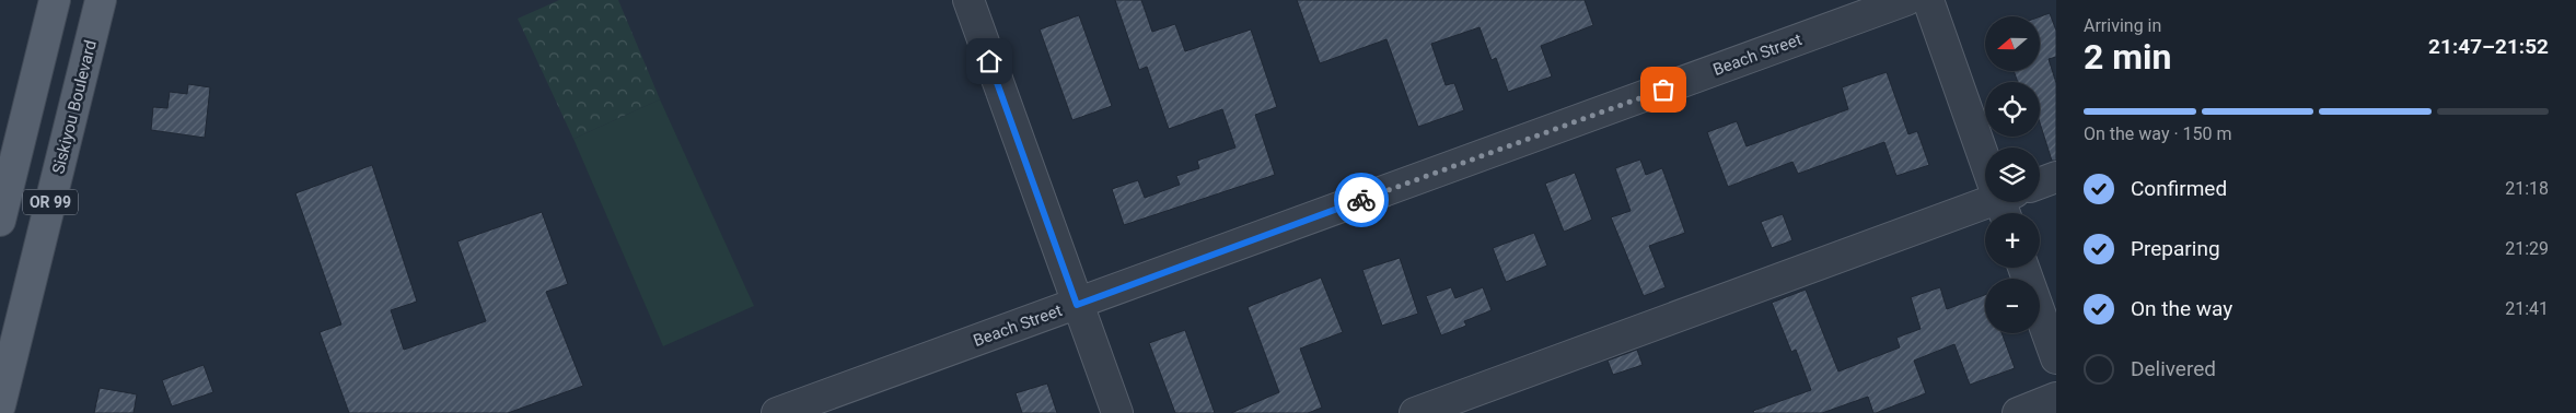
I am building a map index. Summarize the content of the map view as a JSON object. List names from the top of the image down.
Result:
{
  "streets": {
    "main road": ["Siskiyou Boulevard", "OR 99"],
    "street": ["Beach Street"]
  },
  "north": "left",
  "page": {
    "heading": ["2 min", "Arriving in", "21:47–21:52"],
    "map_buttons": ["+", "−"],
    "bar": "On the way · 150 m",
    "list": [
      ["Confirmed", "21:18"],
      ["Preparing", "21:29"],
      ["On the way", "21:41"],
      "Delivered"
    ]
  }
}
